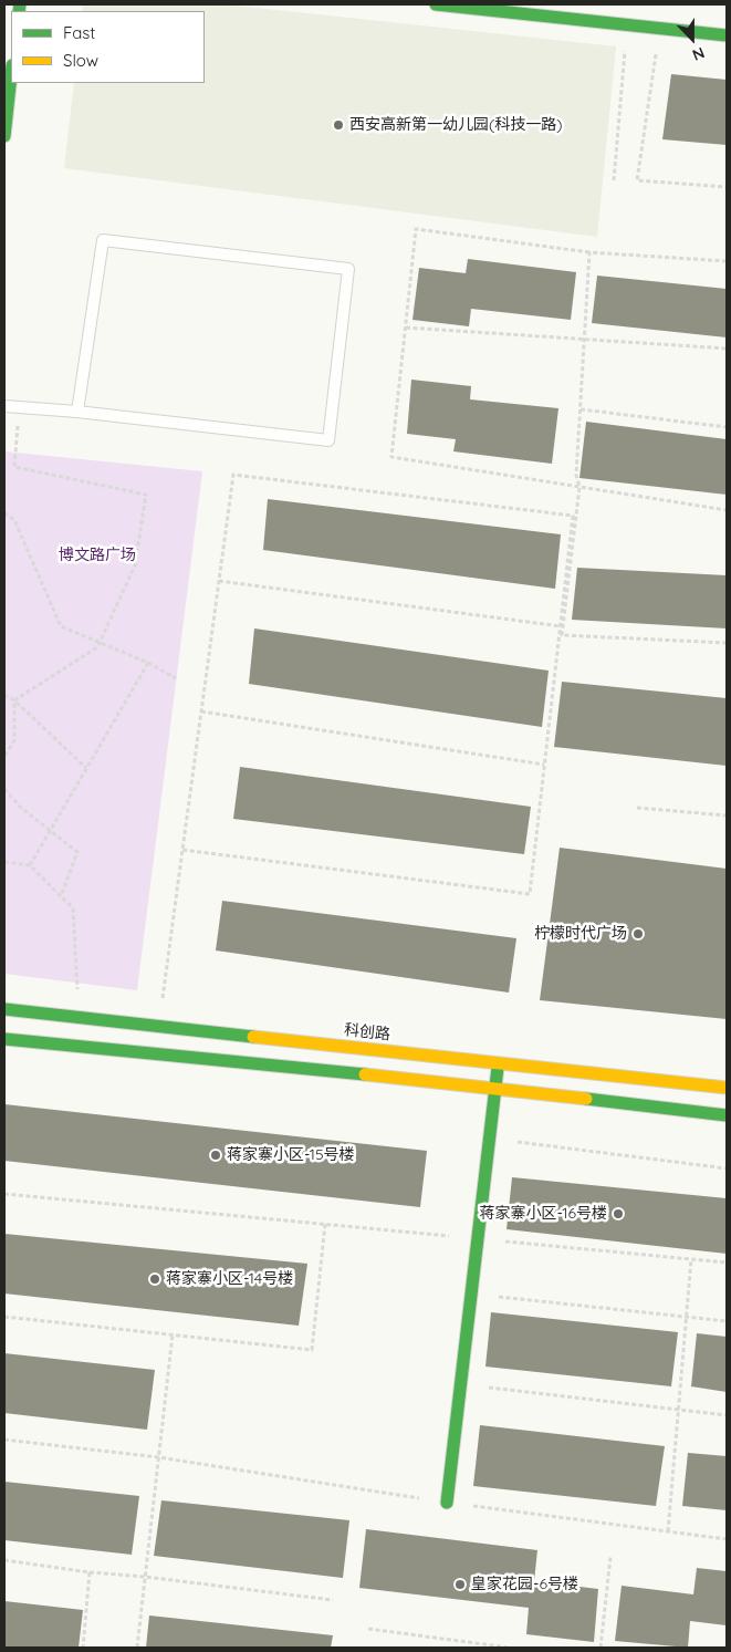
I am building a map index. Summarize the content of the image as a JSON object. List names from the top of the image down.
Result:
{
  "streets": {
    "street": ["科创路"]
  },
  "parks": ["博文路广场"],
  "places": [
    "西安高新第一幼儿园(科技一路)",
    "柠檬时代广场",
    "蒋家寨小区-15号楼",
    "蒋家寨小区-16号楼",
    "蒋家寨小区-14号楼",
    "皇家花园-6号楼"
  ],
  "legend": ["Fast", "Slow"],
  "north": "bottom"
}
